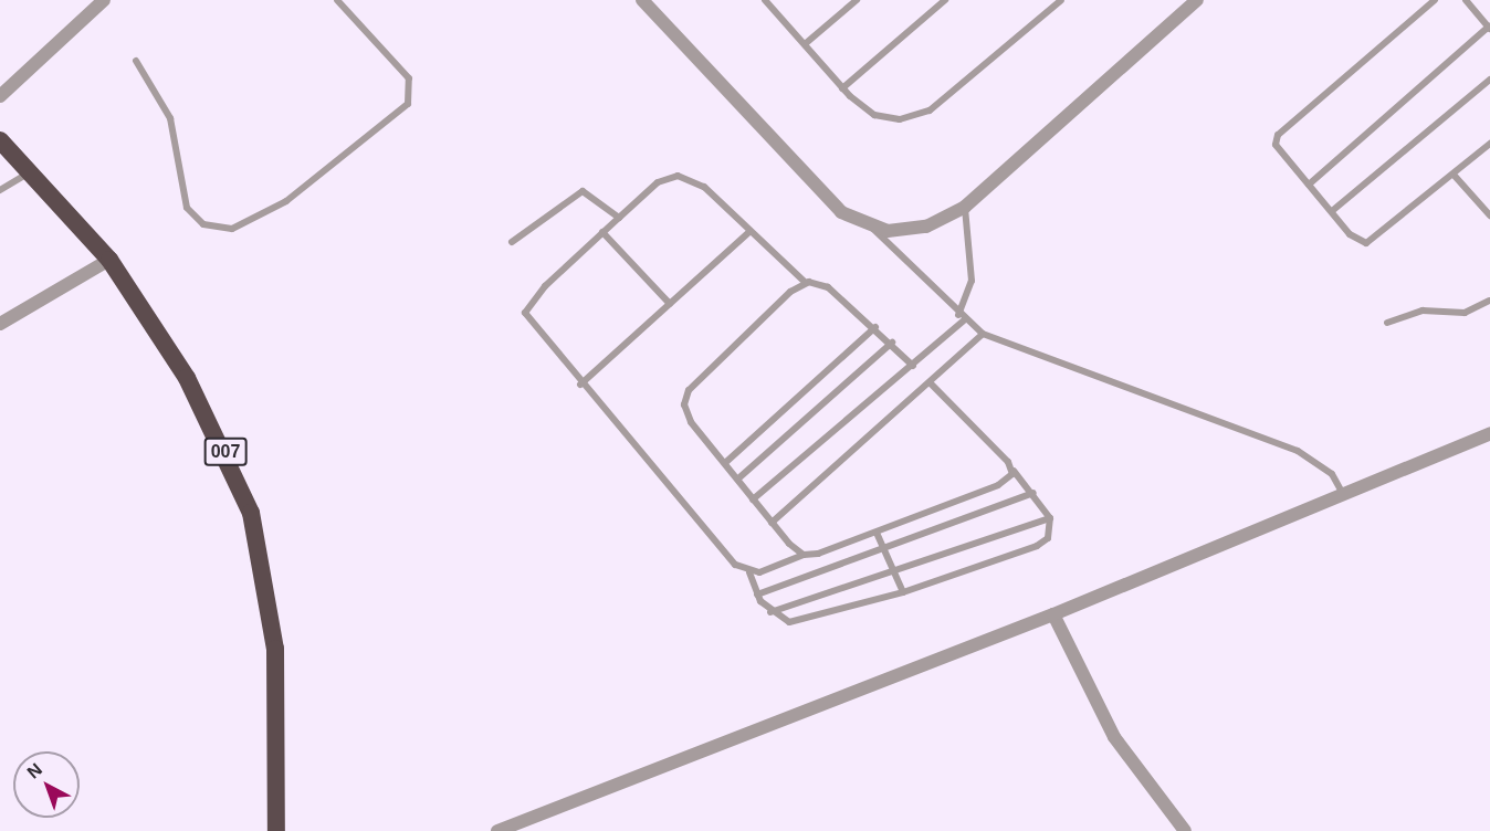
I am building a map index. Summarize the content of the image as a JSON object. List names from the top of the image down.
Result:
{
  "streets": {
    "highway": ["007"]
  },
  "north": "top left"
}
